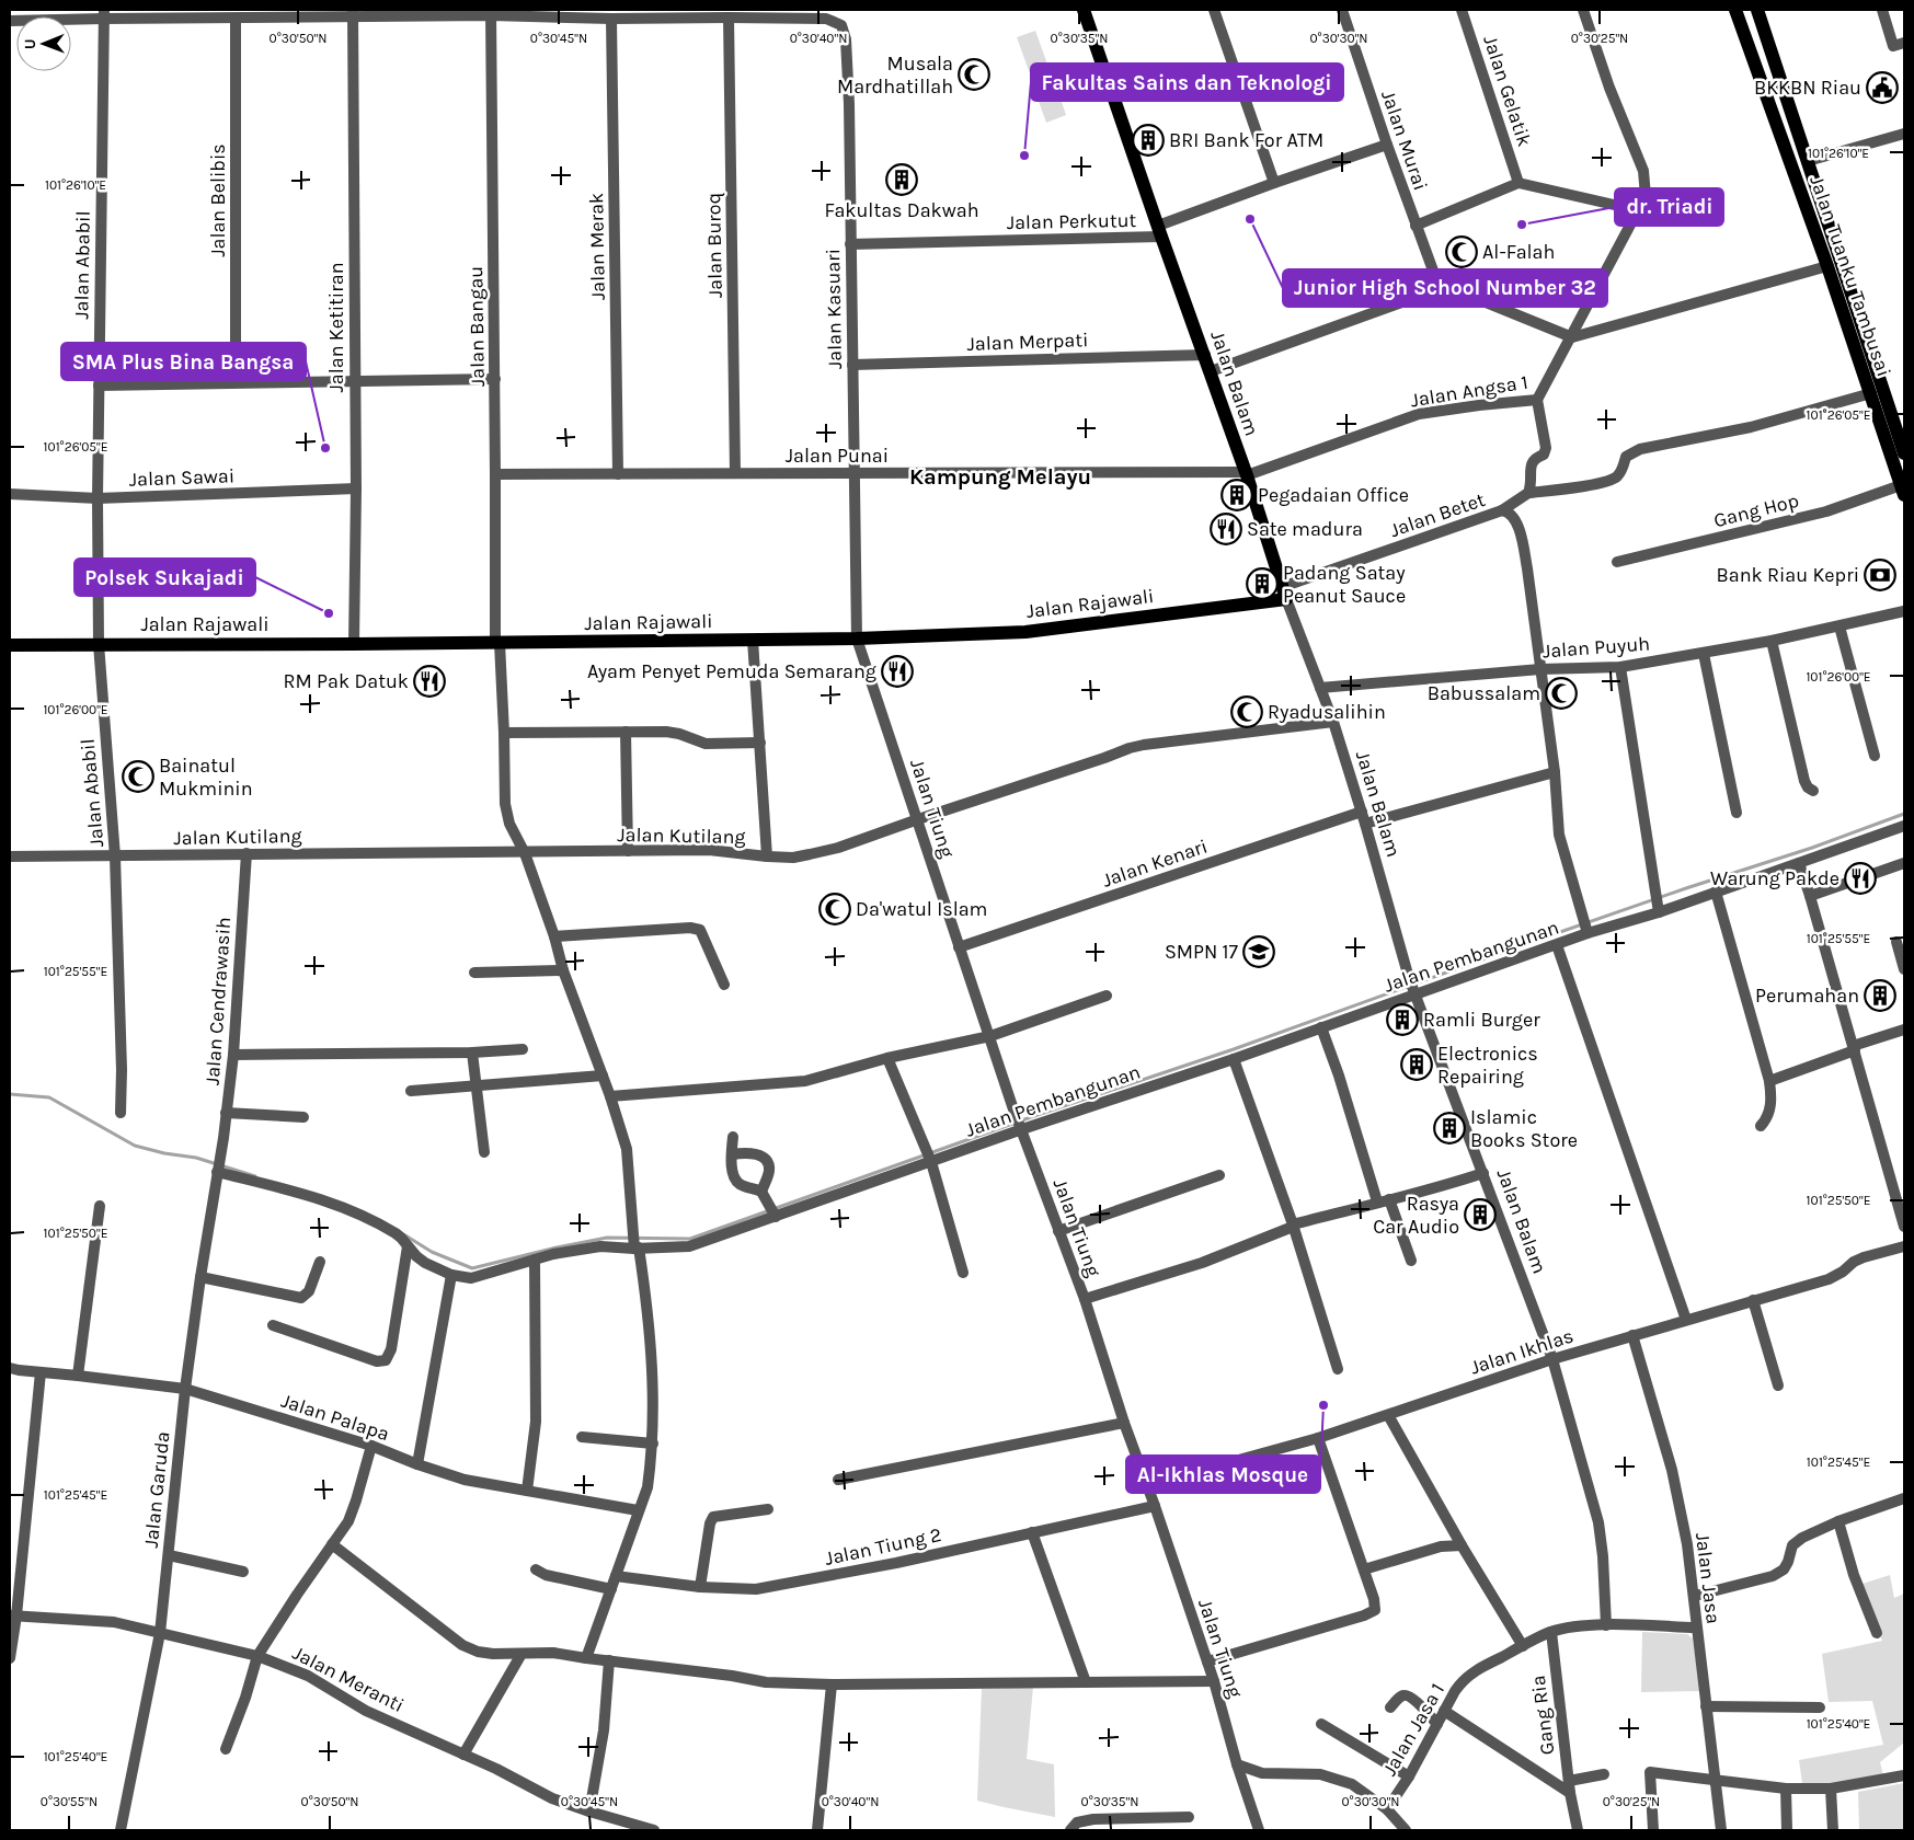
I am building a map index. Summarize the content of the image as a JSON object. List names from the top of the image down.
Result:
{
  "streets": {
    "main road": ["Jalan Tuanku Tambusai", "Jalan Balam", "Jalan Rajawali"],
    "street": [
      "Jalan Gelatik",
      "Jalan Murai",
      "Jalan Belibis",
      "Jalan Perkutut",
      "Jalan Buroq",
      "Jalan Merak",
      "Jalan Ababil",
      "Jalan Kasuari",
      "Jalan Bangau",
      "Jalan Ketitiran",
      "Jalan Merpati",
      "Jalan Angsa 1",
      "Jalan Punai",
      "Jalan Sawai",
      "Gang Hop",
      "Jalan Betet",
      "Jalan Puyuh",
      "Jalan Tiung",
      "Jalan Kutilang",
      "Jalan Kenari",
      "Jalan Pembangunan",
      "Jalan Cendrawasih",
      "Jalan Ikhlas",
      "Jalan Palapa",
      "Jalan Garuda",
      "Jalan Tiung 2",
      "Jalan Jasa",
      "Jalan Meranti",
      "Gang Ria",
      "Jalan Jasa 1"
    ]
  },
  "crossings": [
    ["Jalan Murai", "Jalan Perkutut"],
    ["Jalan Belibis", "Jalan Kasuari"],
    ["Jalan Perkutut", "Jalan Kasuari"],
    ["Jalan Perkutut", "Jalan Balam"],
    ["Jalan Buroq", "Jalan Kasuari"],
    ["Jalan Buroq", "Jalan Punai"],
    ["Jalan Merak", "Jalan Kasuari"],
    ["Jalan Merak", "Jalan Punai"],
    ["Jalan Ababil", "Jalan Kasuari"],
    ["Jalan Ababil", "Jalan Sawai"],
    ["Jalan Ababil", "Jalan Rajawali"],
    ["Jalan Ababil", "Jalan Kutilang"],
    ["Jalan Tuanku Tambusai", "Gang Hop"],
    ["Jalan Kasuari", "Jalan Bangau"],
    ["Jalan Kasuari", "Jalan Ketitiran"],
    ["Jalan Kasuari", "Jalan Merpati"],
    ["Jalan Kasuari", "Jalan Punai"],
    ["Jalan Kasuari", "Jalan Rajawali"],
    ["Jalan Kasuari", "Jalan Tiung"],
    ["Jalan Bangau", "Jalan Punai"],
    ["Jalan Bangau", "Jalan Rajawali"],
    ["Jalan Bangau", "Jalan Kutilang"],
    ["Jalan Bangau", "Jalan Pembangunan"],
    ["Jalan Bangau", "Jalan Palapa"],
    ["Jalan Bangau", "Jalan Tiung 2"],
    ["Jalan Ketitiran", "Jalan Sawai"],
    ["Jalan Ketitiran", "Jalan Rajawali"],
    ["Jalan Merpati", "Jalan Balam"],
    ["Jalan Balam", "Jalan Angsa 1"],
    ["Jalan Balam", "Jalan Punai"],
    ["Jalan Balam", "Jalan Betet"],
    ["Jalan Balam", "Jalan Rajawali"],
    ["Jalan Balam", "Jalan Puyuh"],
    ["Jalan Balam", "Jalan Kutilang"],
    ["Jalan Balam", "Jalan Kenari"],
    ["Jalan Balam", "Jalan Pembangunan"],
    ["Jalan Balam", "Jalan Ikhlas"],
    ["Jalan Balam", "Jalan Jasa 1"],
    ["Jalan Angsa 1", "Jalan Punai"],
    ["Jalan Betet", "Jalan Rajawali"],
    ["Jalan Betet", "Jalan Puyuh"],
    ["Jalan Betet", "Jalan Pembangunan"],
    ["Jalan Rajawali", "Jalan Tiung"],
    ["Jalan Tiung", "Jalan Kutilang"],
    ["Jalan Tiung", "Jalan Kenari"],
    ["Jalan Tiung", "Jalan Pembangunan"],
    ["Jalan Tiung", "Jalan Ikhlas"],
    ["Jalan Tiung", "Jalan Tiung 2"],
    ["Jalan Kutilang", "Jalan Cendrawasih"],
    ["Jalan Pembangunan", "Jalan Garuda"],
    ["Jalan Cendrawasih", "Jalan Garuda"],
    ["Jalan Ikhlas", "Jalan Jasa"],
    ["Jalan Palapa", "Jalan Garuda"],
    ["Jalan Garuda", "Jalan Meranti"],
    ["Jalan Jasa", "Jalan Jasa 1"],
    ["Gang Ria", "Jalan Jasa 1"]
  ],
  "districts": ["Kampung Melayu"],
  "places": {
    "mosque": [
      "Musala Mardhatillah",
      "Al-Falah",
      "Babussalam",
      "Ryadusalihin",
      "Bainatul Mukminin",
      "Da'watul Islam"
    ],
    "public building": ["BKKBN Riau"],
    "building": [
      "BRI Bank For ATM",
      "Fakultas Dakwah",
      "Pegadaian Office",
      "Padang Satay Peanut Sauce",
      "Perumahan",
      "Ramli Burger",
      "Electronics Repairing",
      "Islamic Books Store",
      "Rasya Car Audio"
    ],
    "other": [
      "Fakultas Sains dan Teknologi",
      "Junior High School Number 32",
      "dr. Triadi",
      "SMA Plus Bina Bangsa",
      "Polsek Sukajadi",
      "Al-Ikhlas Mosque"
    ],
    "restaurant": [
      "Sate madura",
      "Ayam Penyet Pemuda Semarang",
      "RM Pak Datuk",
      "Warung Pakde"
    ],
    "bank": ["Bank Riau Kepri"],
    "school or university": ["SMPN 17"]
  },
  "north": "left",
  "coordinates": [
    "0°30'50\"N",
    "0°30'45\"N",
    "0°30'40\"N",
    "0°30'35\"N",
    "0°30'30\"N",
    "0°30'25\"N",
    "101°26'10\"E",
    "101°26'05\"E",
    "101°26'00\"E",
    "101°25'55\"E",
    "101°25'50\"E",
    "101°25'45\"E",
    "101°25'40\"E",
    "0°30'55\"N"
  ]
}
